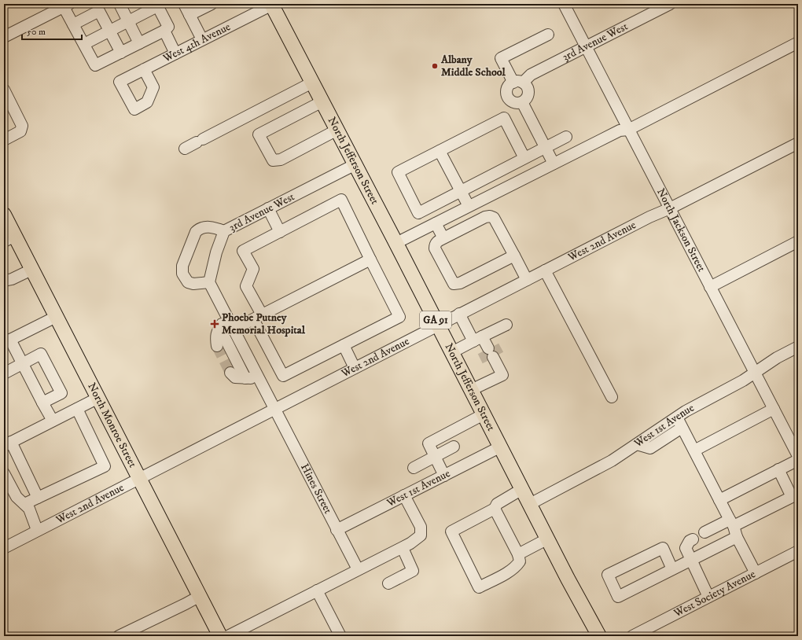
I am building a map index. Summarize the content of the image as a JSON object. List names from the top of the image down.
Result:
{
  "streets": {
    "main road": ["North Jefferson Street", "GA 91", "North Monroe Street"],
    "street": [
      "3rd Avenue West",
      "West 4th Avenue",
      "North Jackson Street",
      "West 2nd Avenue",
      "West 1st Avenue",
      "Hines Street",
      "West Society Avenue"
    ]
  },
  "crossings": [
    ["3rd Avenue West", "North Jefferson Street"],
    ["3rd Avenue West", "North Jackson Street"],
    ["West 4th Avenue", "North Jefferson Street"],
    ["North Jefferson Street", "West 2nd Avenue"],
    ["North Jefferson Street", "West 1st Avenue"],
    ["North Jackson Street", "West 2nd Avenue"],
    ["North Jackson Street", "West 1st Avenue"],
    ["West 2nd Avenue", "North Monroe Street"],
    ["West 2nd Avenue", "Hines Street"],
    ["West 1st Avenue", "Hines Street"]
  ],
  "places": {
    "other": ["Albany Middle School"],
    "health": ["Phoebe Putney Memorial Hospital"]
  },
  "scale_bar": "50 m"
}
